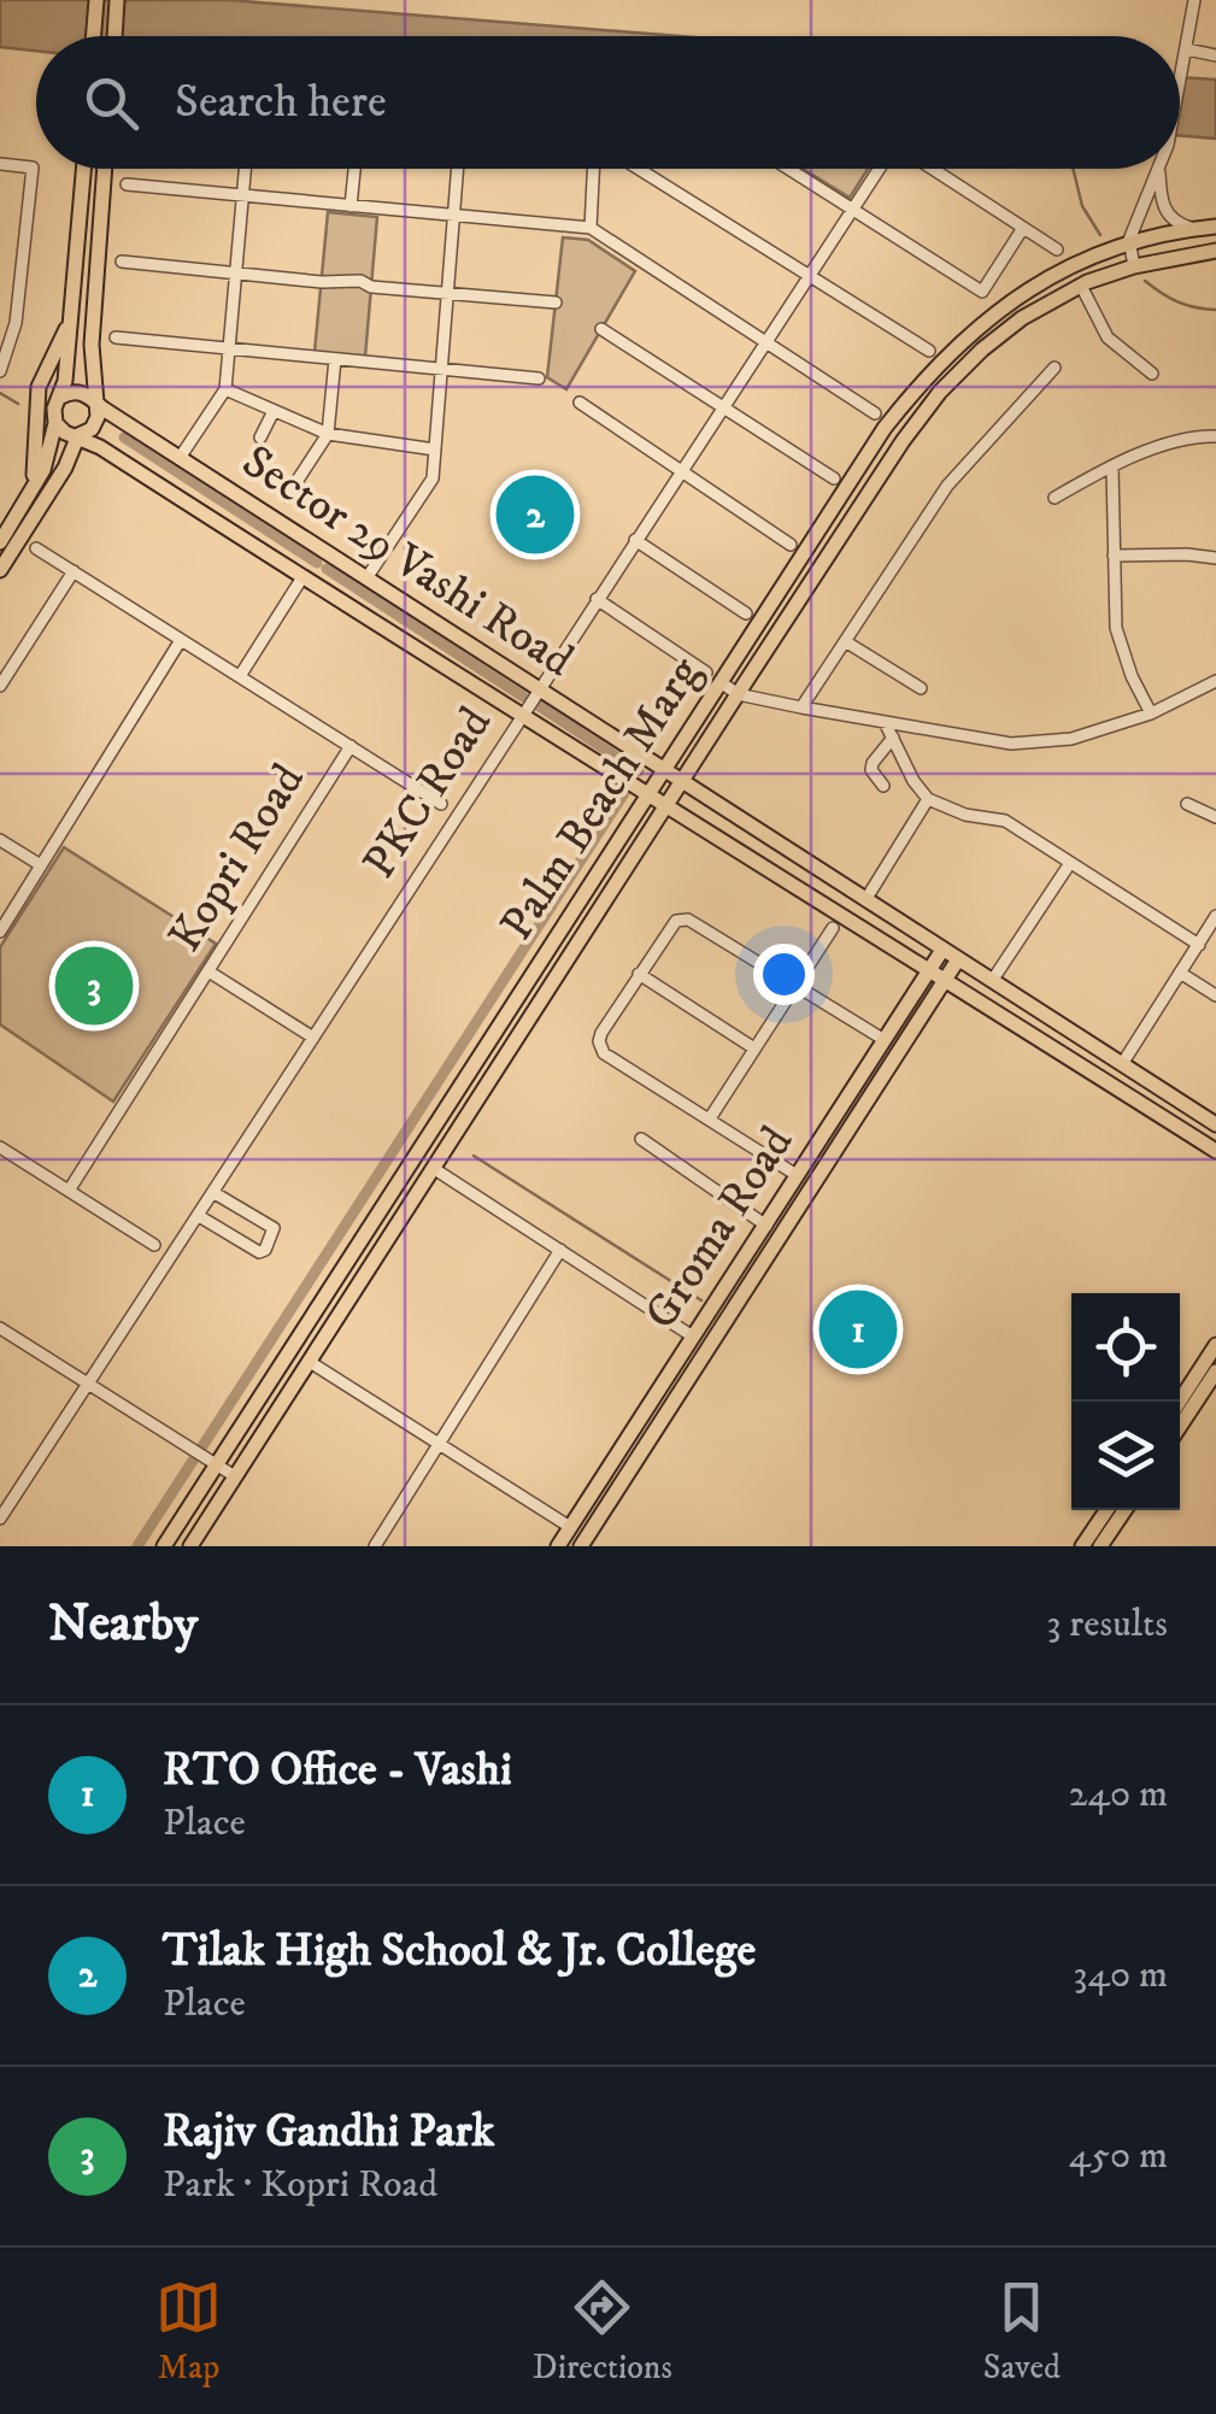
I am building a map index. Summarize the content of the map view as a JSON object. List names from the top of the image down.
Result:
{
  "streets": {
    "main road": ["Sector 29 Vashi Road", "Palm Beach Marg", "Groma Road"],
    "street": ["PKC Road", "Kopri Road"]
  },
  "crossings": [
    ["Sector 29 Vashi Road", "PKC Road"],
    ["Sector 29 Vashi Road", "Palm Beach Marg"],
    ["Sector 29 Vashi Road", "Groma Road"]
  ],
  "page": {
    "search": "Search here",
    "pins": ["2", "3", "1"],
    "heading": ["Nearby", "3 results"],
    "list": [
      {
        "mark": "1",
        "name": "RTO Office - Vashi",
        "note": "Place",
        "value": "240 m"
      },
      {
        "mark": "2",
        "name": "Tilak High School & Jr. College",
        "note": "Place",
        "value": "340 m"
      },
      {
        "mark": "3",
        "name": "Rajiv Gandhi Park",
        "note": "Park · Kopri Road",
        "value": "450 m"
      }
    ],
    "nav": ["Map", "Directions", "Saved"]
  }
}
